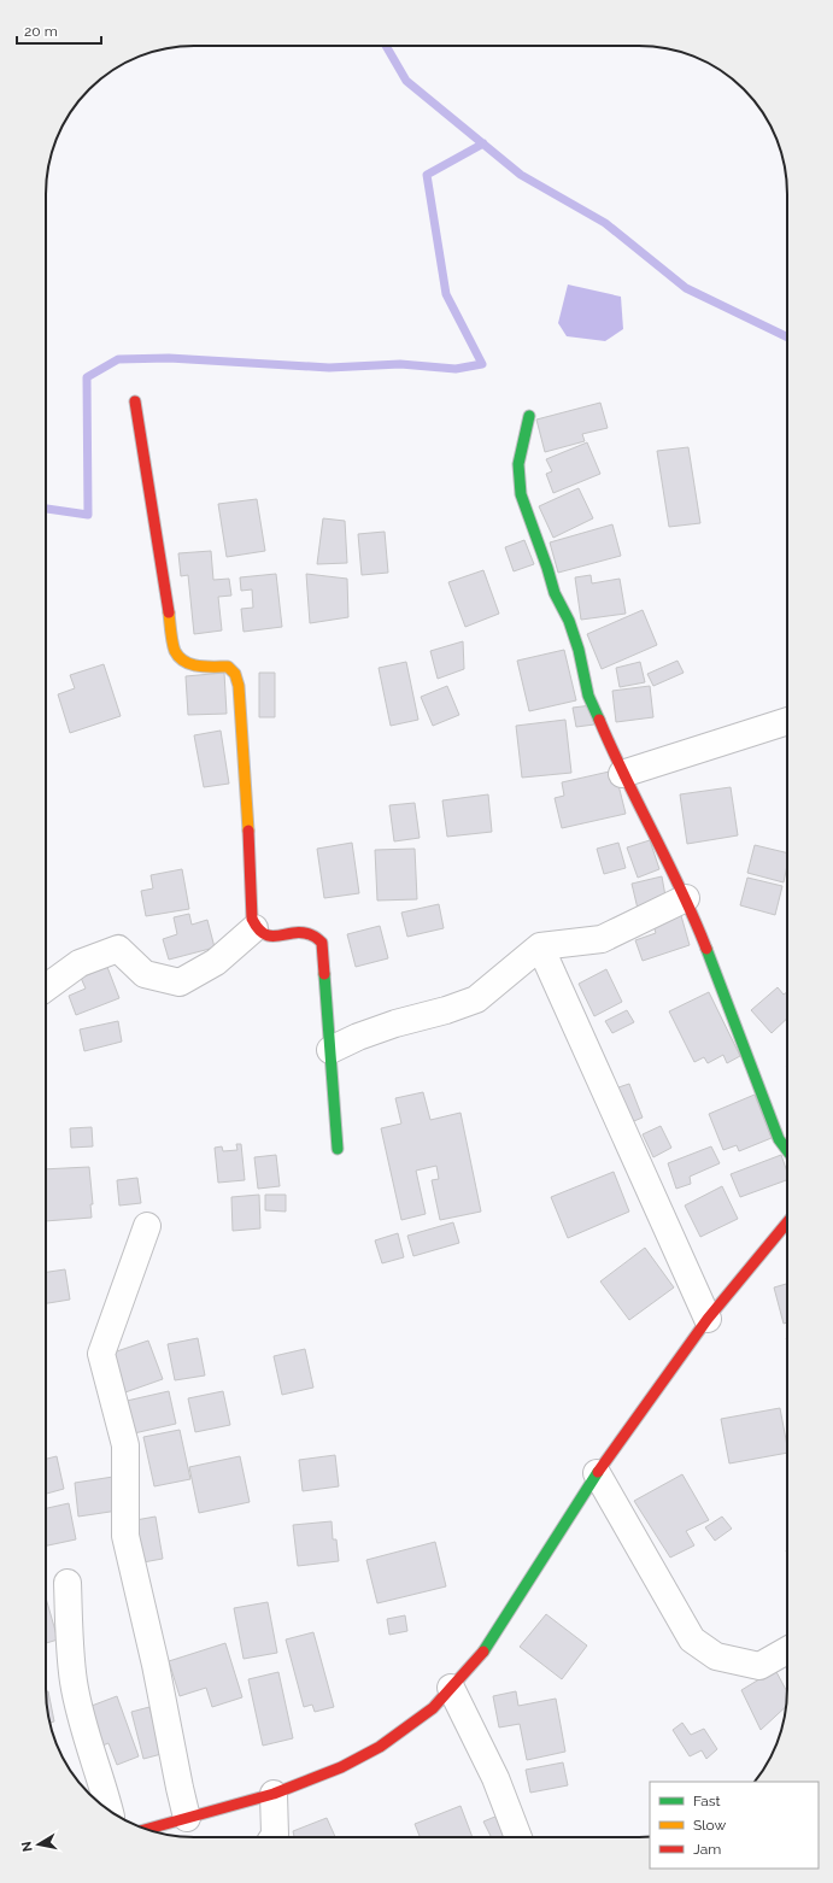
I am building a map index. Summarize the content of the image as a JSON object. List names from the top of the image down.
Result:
{
  "legend": ["Fast", "Slow", "Jam"],
  "scale_bar": "20 m",
  "north": "left"
}
